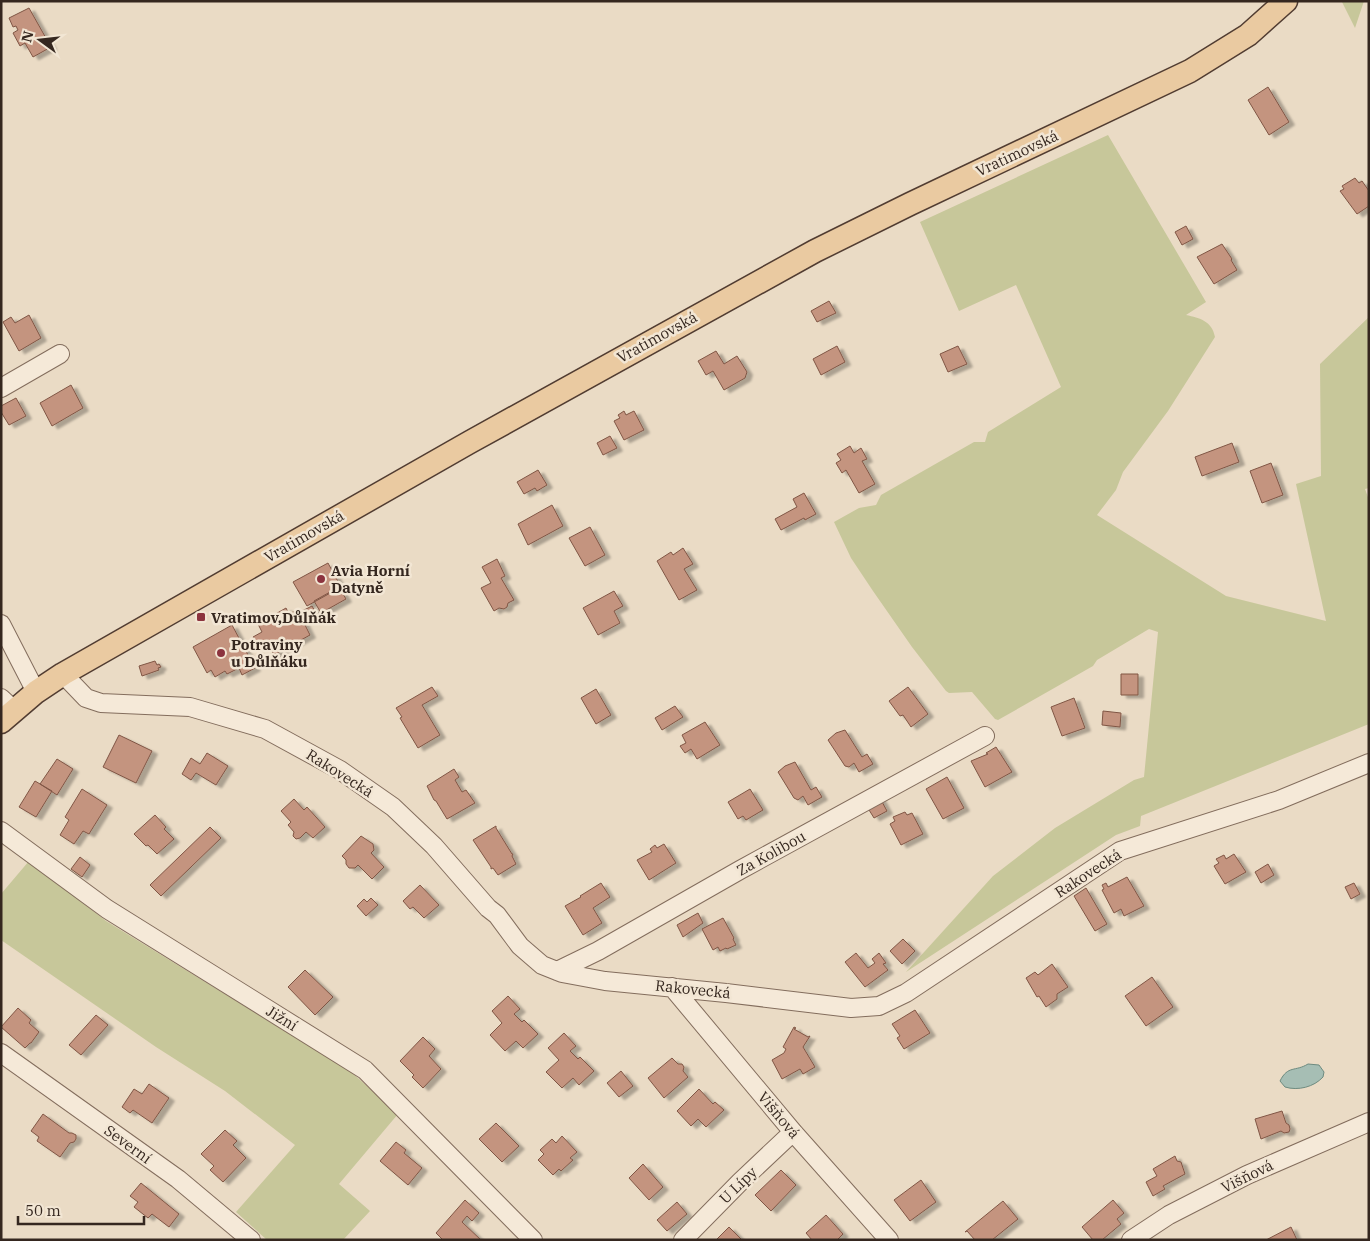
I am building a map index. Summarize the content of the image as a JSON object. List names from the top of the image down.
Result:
{
  "streets": {
    "main road": ["Vratimovská"],
    "street": [
      "Rakovecká",
      "Za Kolibou",
      "Jižní",
      "Višňová",
      "Severní",
      "U Lípy"
    ]
  },
  "crossings": [
    ["Vratimovská", "Rakovecká"],
    ["Rakovecká", "Za Kolibou"],
    ["Rakovecká", "Višňová"],
    ["Višňová", "U Lípy"]
  ],
  "places": {
    "other": ["Avia Horní Datyně", "Potraviny u Důlňáku"],
    "transit": ["Vratimov,Důlňák"]
  },
  "scale_bar": "50 m",
  "north": "left"
}
